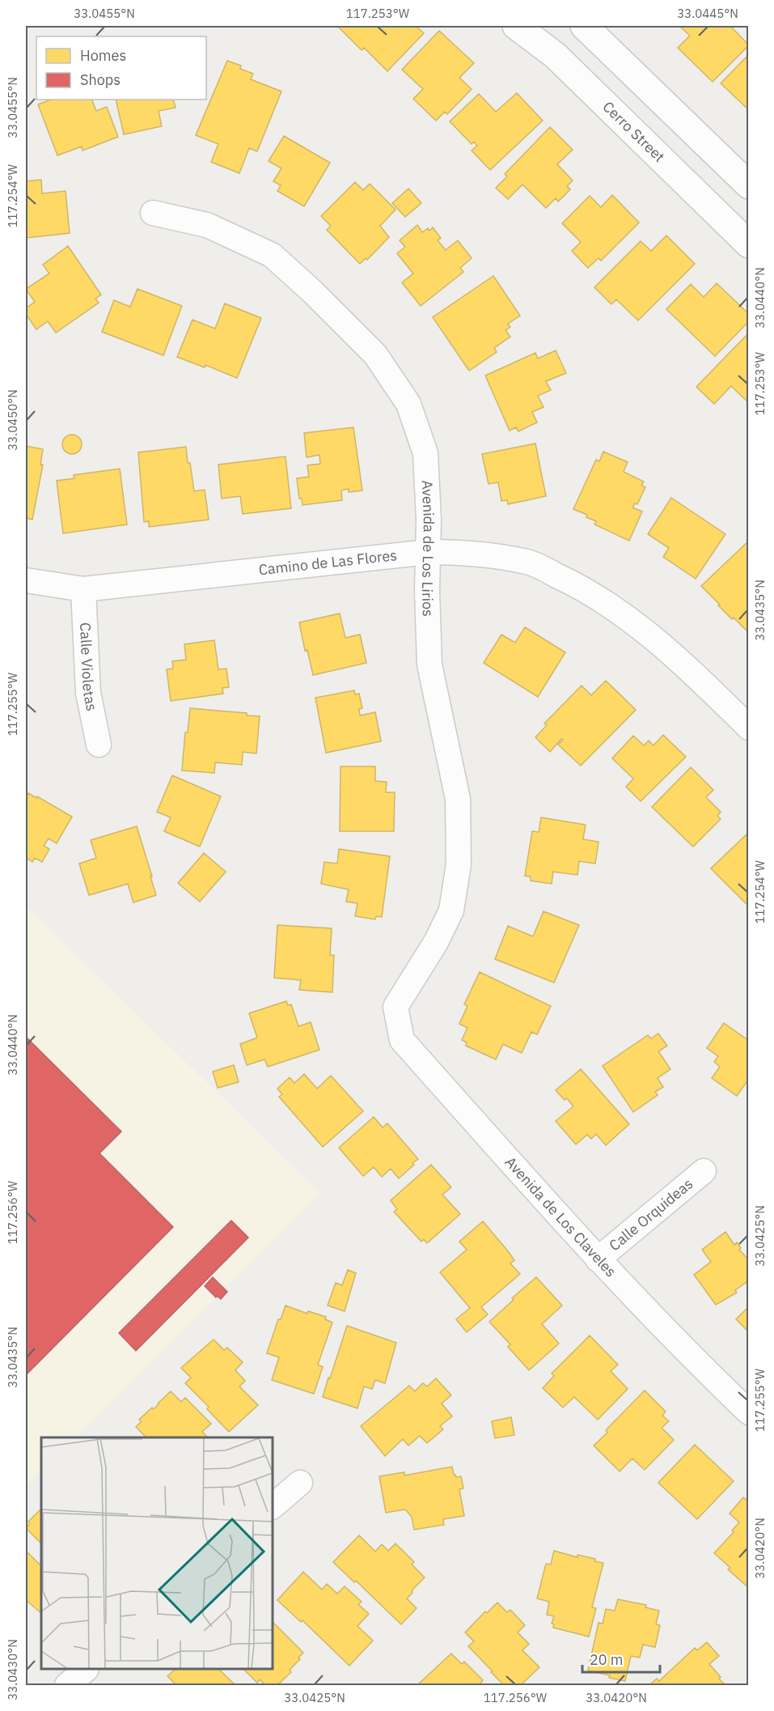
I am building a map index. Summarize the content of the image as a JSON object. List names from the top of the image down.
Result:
{
  "streets": {
    "street": [
      "Cerro Street",
      "Avenida de Los Lirios",
      "Camino de Las Flores",
      "Calle Violetas",
      "Calle Orquideas",
      "Avenida de Los Claveles"
    ]
  },
  "crossings": [
    ["Avenida de Los Lirios", "Camino de Las Flores"],
    ["Avenida de Los Lirios", "Avenida de Los Claveles"],
    ["Camino de Las Flores", "Calle Violetas"],
    ["Calle Orquideas", "Avenida de Los Claveles"]
  ],
  "legend": ["Homes", "Shops"],
  "scale_bar": "20 m",
  "coordinates": [
    "33.0455°N",
    "117.253°W",
    "33.0445°N",
    "117.254°W",
    "33.0440°N",
    "33.0450°N",
    "33.0435°N",
    "117.255°W",
    "117.256°W",
    "33.0425°N",
    "33.0420°N",
    "33.0430°N"
  ]
}
